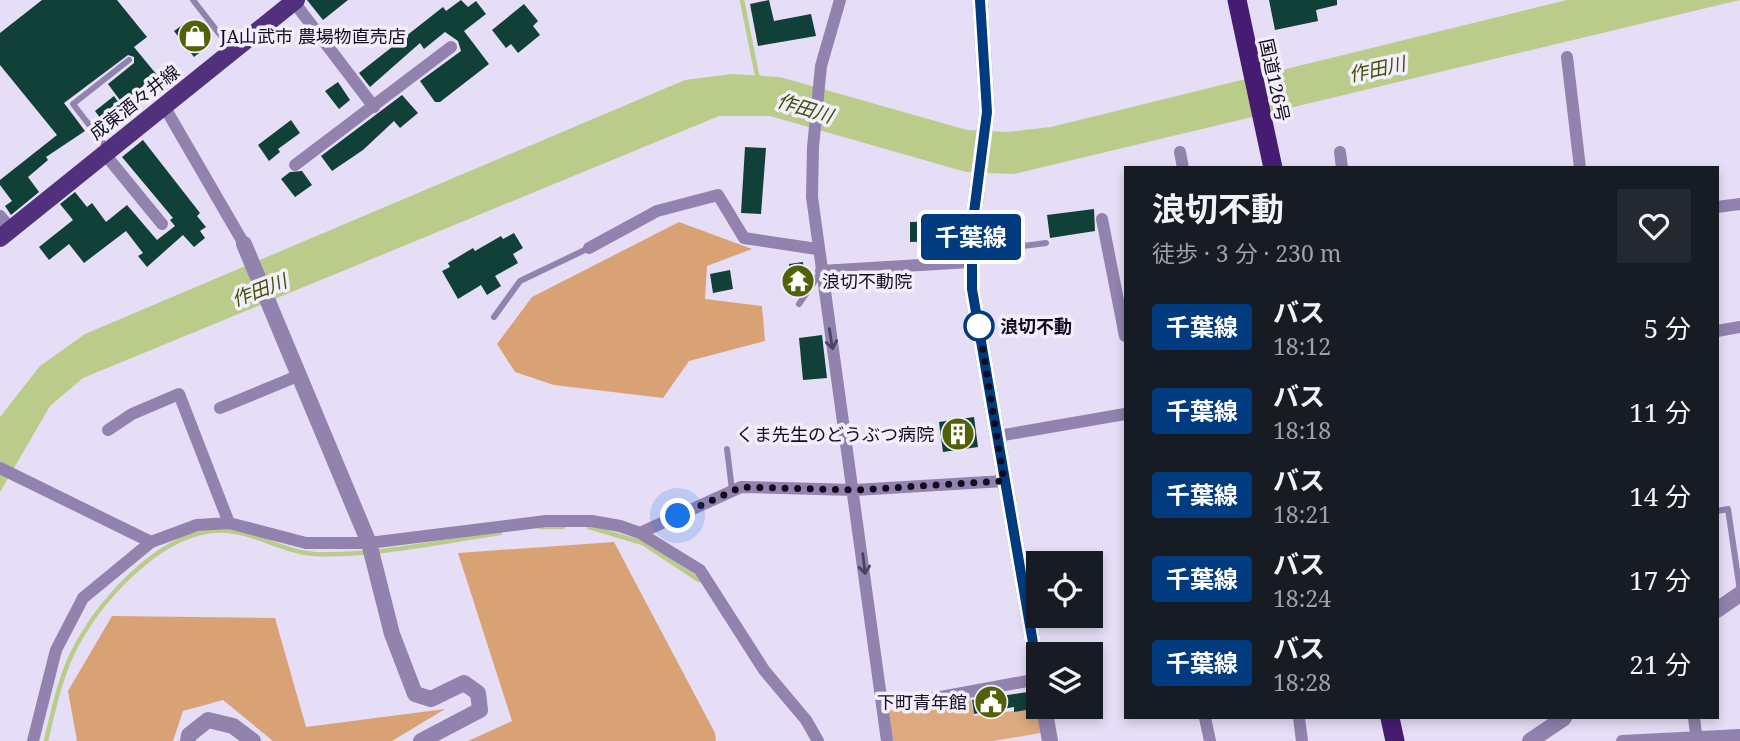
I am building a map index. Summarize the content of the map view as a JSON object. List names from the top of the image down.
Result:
{
  "streets": {
    "highway": ["国道126号"],
    "main road": ["成東酒々井線"]
  },
  "water": ["作田川"],
  "places": {
    "shop": ["JA山武市 農場物直売店"],
    "temple": ["浪切不動院"],
    "other": ["浪切不動"],
    "building": ["くま先生のどうぶつ病院"],
    "public building": ["下町青年館"]
  },
  "lines": ["bus line 千葉線"],
  "page": {
    "on_map": "千葉線",
    "heading": ["浪切不動", "徒歩 · 3 分 · 230 m"],
    "list": [
      {
        "mark": "千葉線",
        "name": "バス",
        "note": "18:12",
        "value": "5 分"
      },
      {
        "mark": "千葉線",
        "name": "バス",
        "note": "18:18",
        "value": "11 分"
      },
      {
        "mark": "千葉線",
        "name": "バス",
        "note": "18:21",
        "value": "14 分"
      },
      {
        "mark": "千葉線",
        "name": "バス",
        "note": "18:24",
        "value": "17 分"
      },
      {
        "mark": "千葉線",
        "name": "バス",
        "note": "18:28",
        "value": "21 分"
      }
    ]
  }
}
